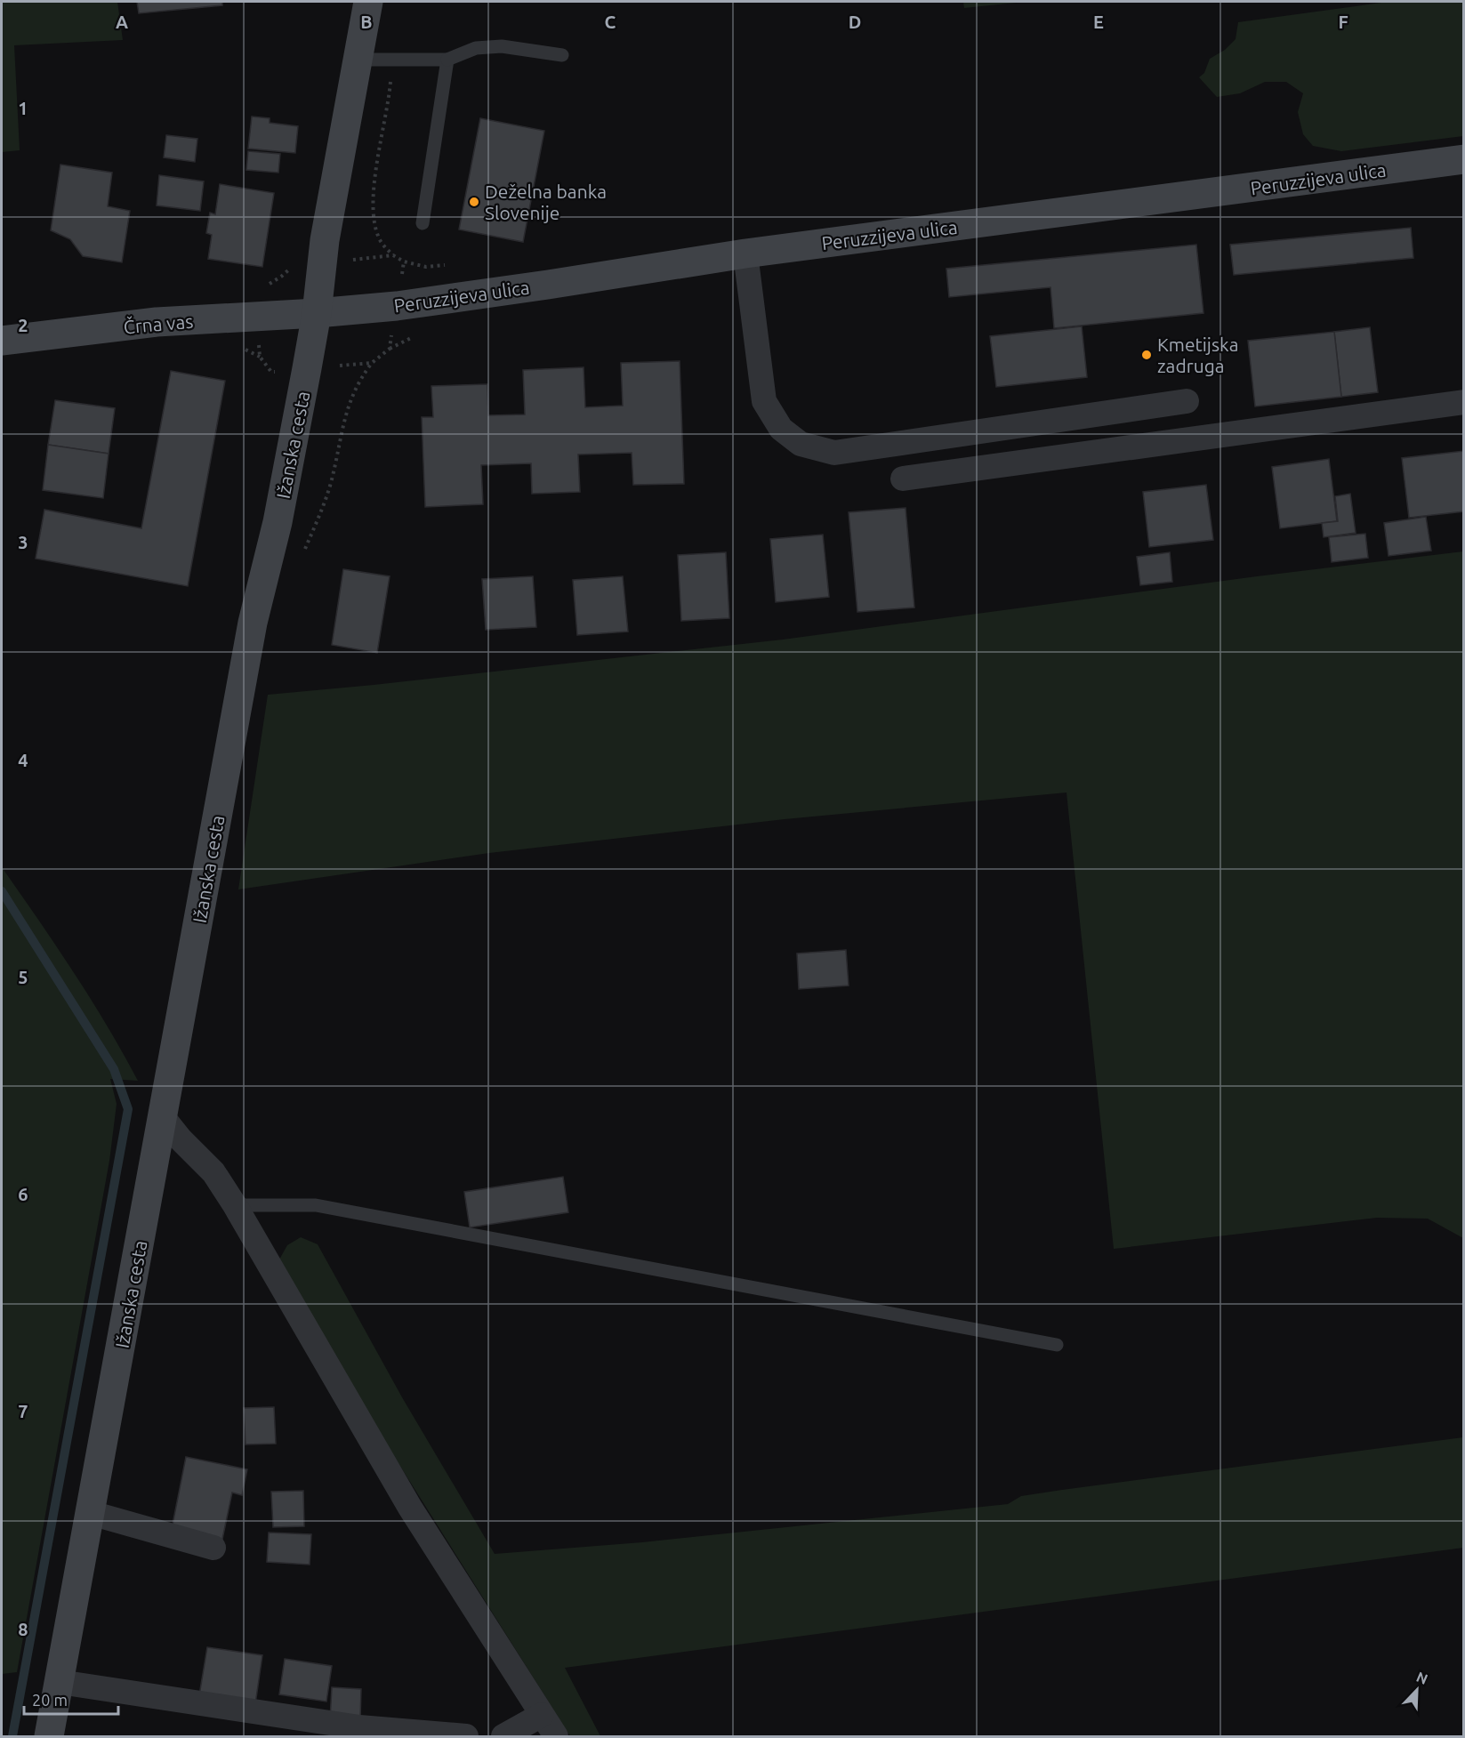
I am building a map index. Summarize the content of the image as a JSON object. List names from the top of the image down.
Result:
{
  "streets": {
    "street": ["Peruzzijeva ulica", "Črna vas", "Ižanska cesta"]
  },
  "crossings": [
    ["Peruzzijeva ulica", "Črna vas"],
    ["Peruzzijeva ulica", "Ižanska cesta"],
    ["Črna vas", "Ižanska cesta"]
  ],
  "places": ["Deželna banka Slovenije", "Kmetijska zadruga"],
  "scale_bar": "20 m",
  "north": "top right",
  "grid": {
    "columns": [
      "A",
      "B",
      "C",
      "D",
      "E",
      "F"
    ],
    "rows": [
      "1",
      "2",
      "3",
      "4",
      "5",
      "6",
      "7",
      "8"
    ]
  }
}
